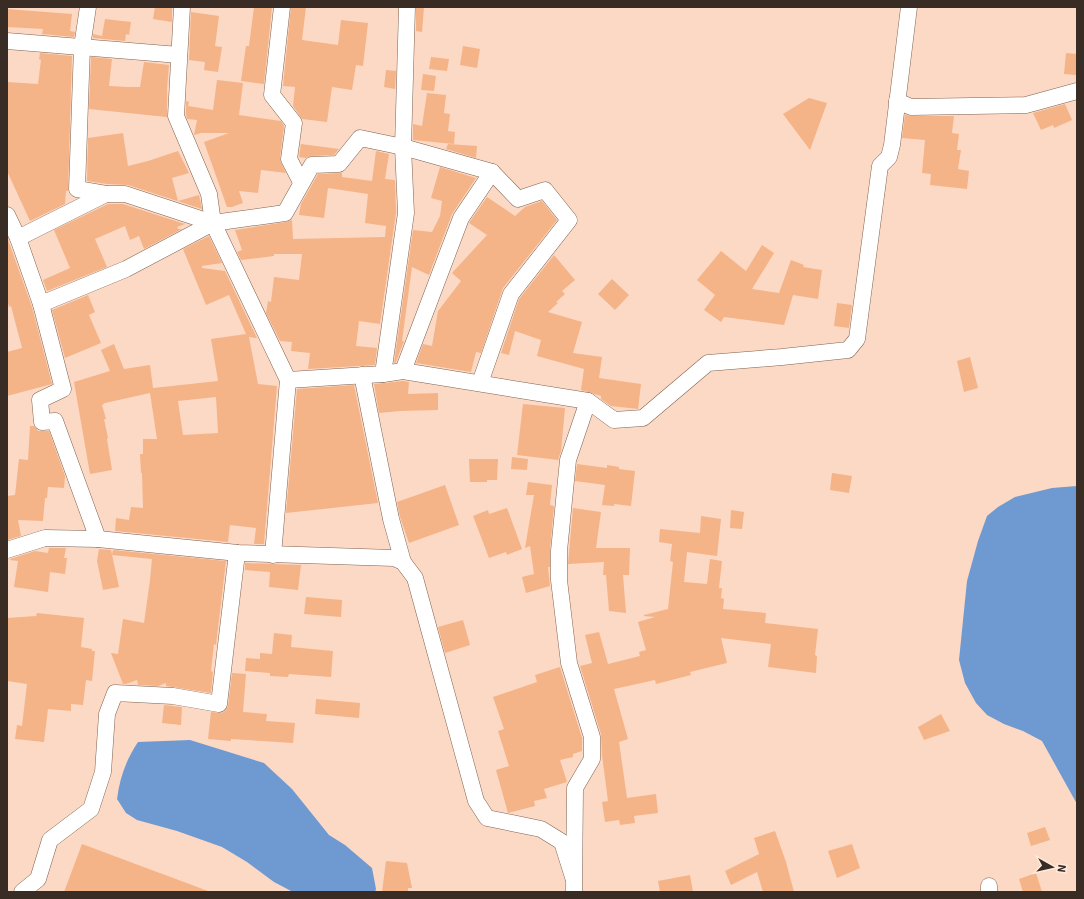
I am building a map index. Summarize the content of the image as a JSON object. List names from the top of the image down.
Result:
{
  "north": "right"
}
